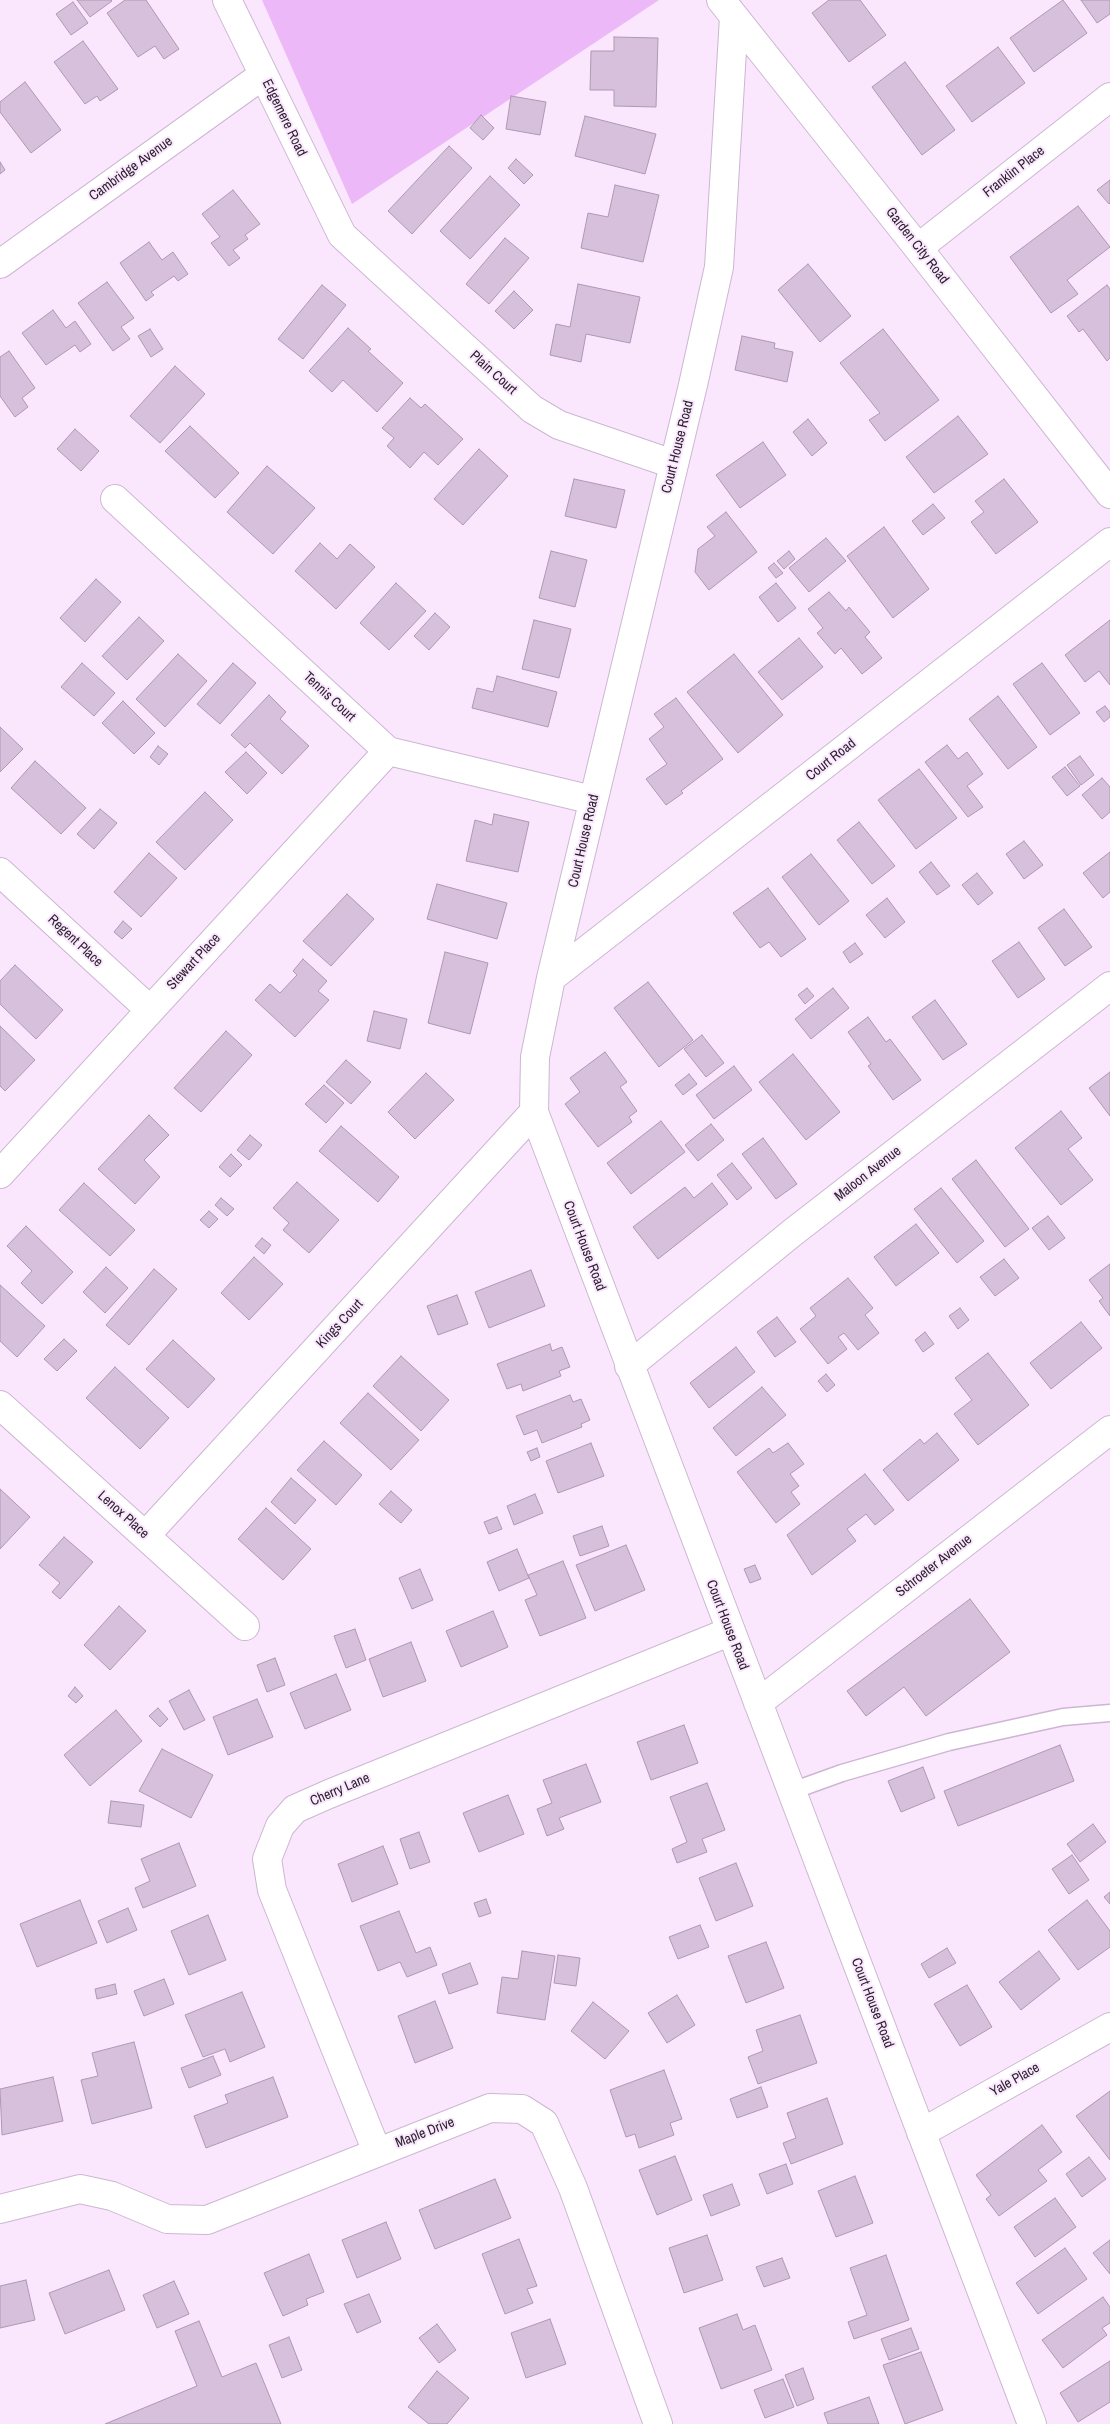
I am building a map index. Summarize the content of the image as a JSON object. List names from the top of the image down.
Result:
{
  "streets": {
    "street": [
      "Edgemere Road",
      "Cambridge Avenue",
      "Franklin Place",
      "Garden City Road",
      "Plain Court",
      "Court House Road",
      "Tennis Court",
      "Court Road",
      "Regent Place",
      "Stewart Place",
      "Maloon Avenue",
      "Kings Court",
      "Lenox Place",
      "Schroeter Avenue",
      "Cherry Lane",
      "Yale Place",
      "Maple Drive"
    ]
  },
  "crossings": [
    ["Edgemere Road", "Cambridge Avenue"],
    ["Edgemere Road", "Plain Court"],
    ["Franklin Place", "Garden City Road"],
    ["Garden City Road", "Court House Road"],
    ["Plain Court", "Court House Road"],
    ["Court House Road", "Tennis Court"],
    ["Court House Road", "Court Road"],
    ["Court House Road", "Maloon Avenue"],
    ["Court House Road", "Kings Court"],
    ["Court House Road", "Schroeter Avenue"],
    ["Court House Road", "Cherry Lane"],
    ["Court House Road", "Yale Place"],
    ["Tennis Court", "Stewart Place"],
    ["Regent Place", "Stewart Place"],
    ["Kings Court", "Lenox Place"],
    ["Cherry Lane", "Maple Drive"]
  ]
}
